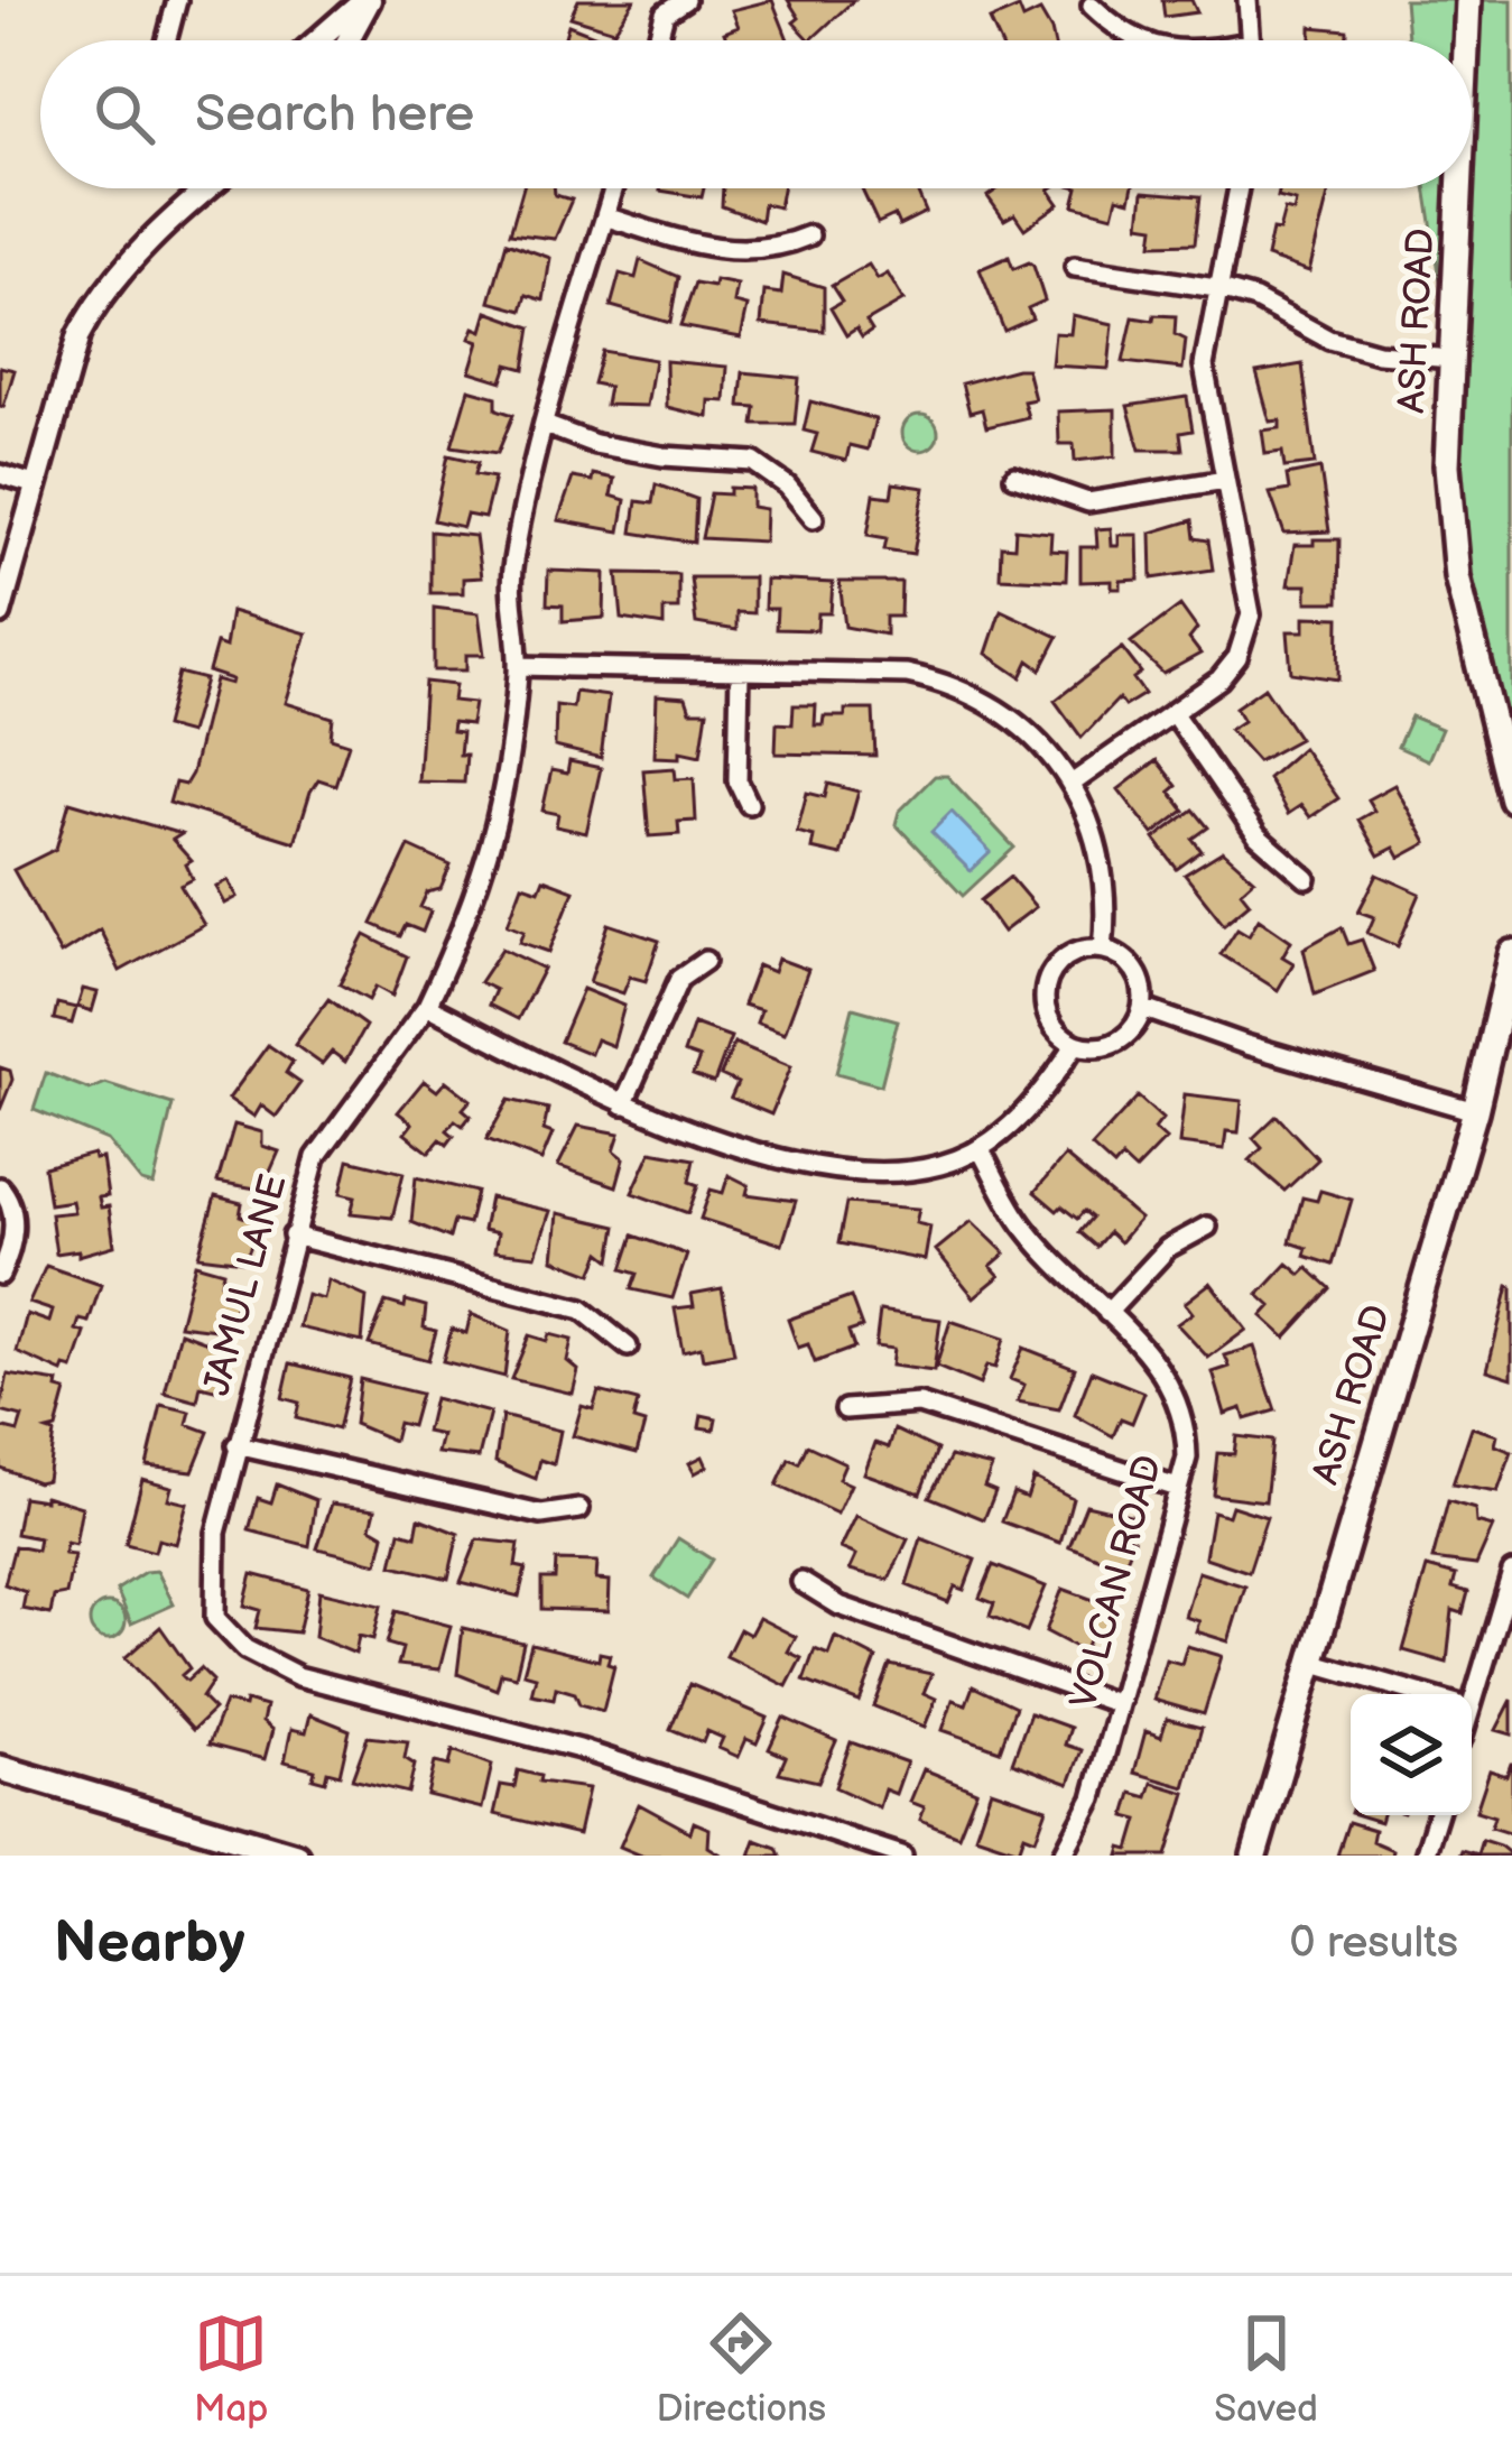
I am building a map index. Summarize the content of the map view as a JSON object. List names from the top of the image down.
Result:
{
  "streets": {
    "main road": ["ASH ROAD"],
    "street": ["JAMUL LANE", "VOLCAN ROAD"]
  },
  "page": {
    "search": "Search here",
    "heading": ["Nearby", "0 results"],
    "nav": ["Map", "Directions", "Saved"]
  }
}
